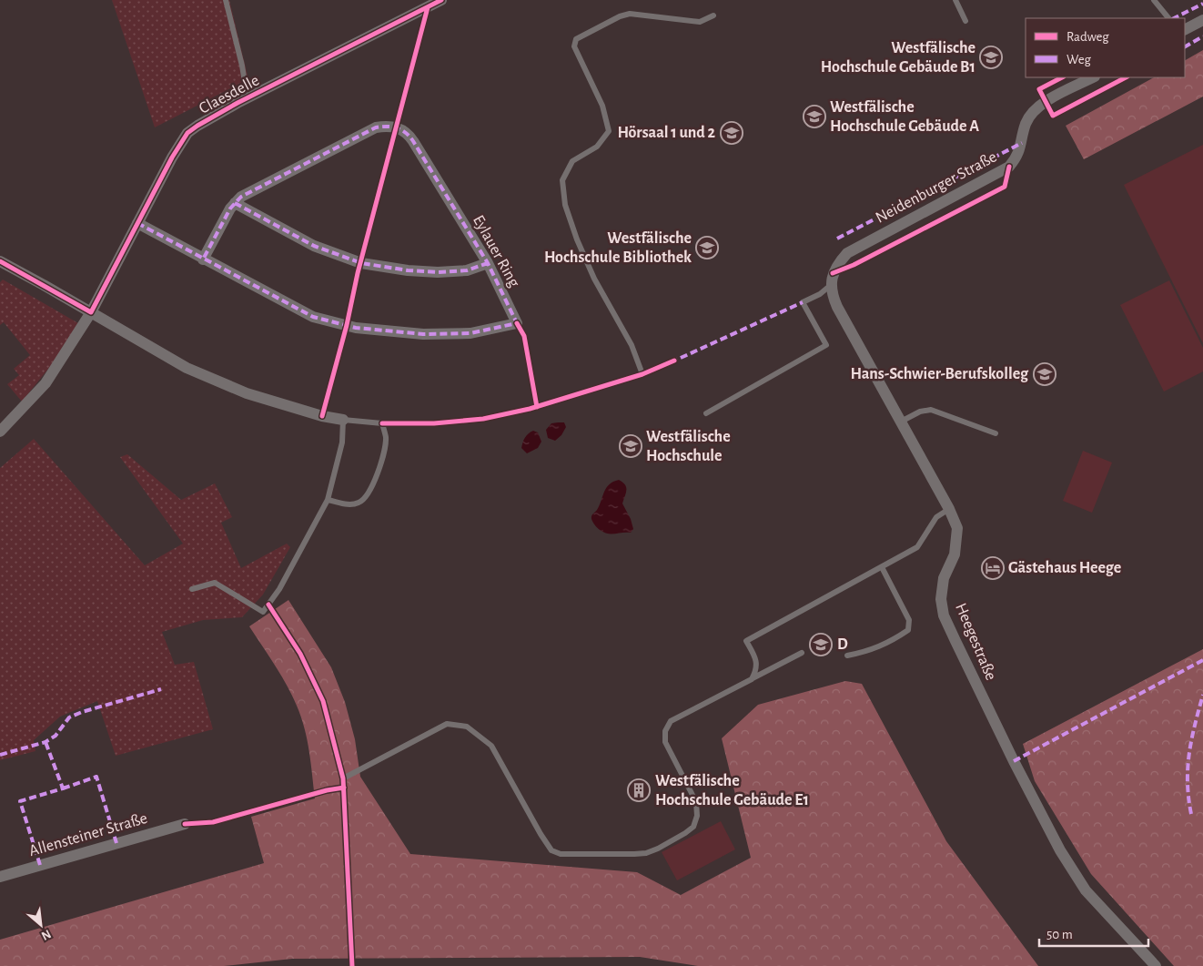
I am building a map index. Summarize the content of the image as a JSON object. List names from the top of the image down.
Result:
{
  "streets": {
    "street": [
      "Claesdelle",
      "Neidenburger Straße",
      "Eylauer Ring",
      "Heegestraße",
      "Allensteiner Straße"
    ]
  },
  "crossings": [
    ["Claesdelle", "Eylauer Ring"],
    ["Neidenburger Straße", "Heegestraße"]
  ],
  "places": {
    "school or university": [
      "Westfälische Hochschule Gebäude B1",
      "Westfälische Hochschule Gebäude A",
      "Hörsaal 1 und 2",
      "Westfälische Hochschule Bibliothek",
      "Hans-Schwier-Berufskolleg",
      "Westfälische Hochschule",
      "D"
    ],
    "hotel": ["Gästehaus Heege"],
    "building": ["Westfälische Hochschule Gebäude E1"]
  },
  "legend": ["Radweg", "Weg"],
  "scale_bar": "50 m",
  "north": "bottom right"
}
